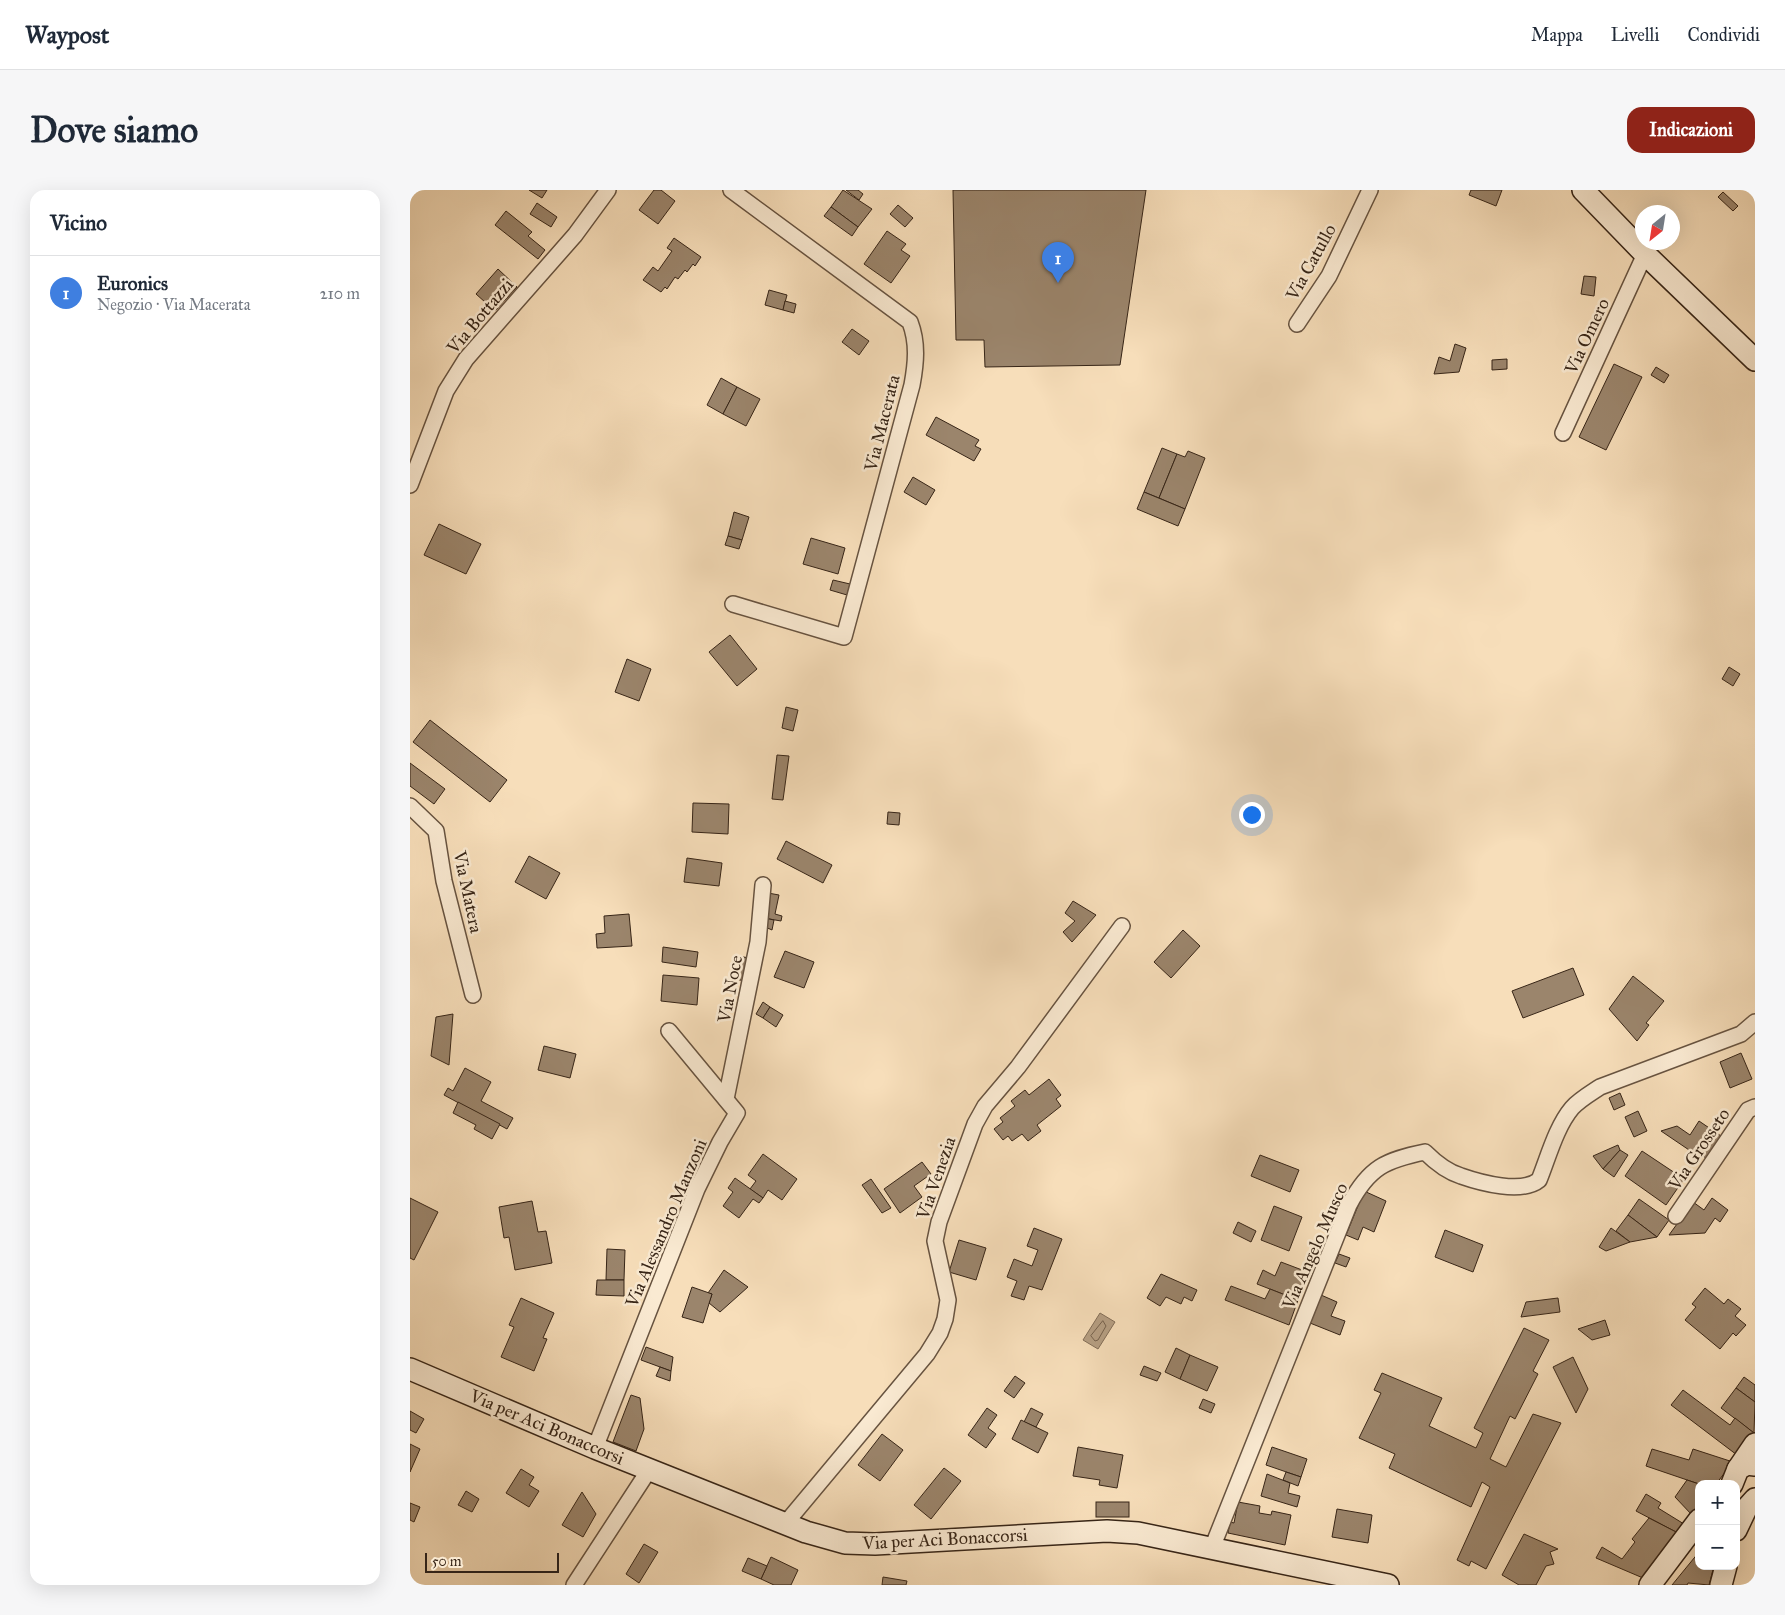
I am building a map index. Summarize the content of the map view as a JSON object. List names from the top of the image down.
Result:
{
  "streets": {
    "main road": ["Via per Aci Bonaccorsi"],
    "street": [
      "Via Catullo",
      "Via Bottazzi",
      "Via Omero",
      "Via Macerata",
      "Via Matera",
      "Via Noce",
      "Via Grosseto",
      "Via Venezia",
      "Via Alessandro Manzoni",
      "Via Angelo Musco"
    ]
  },
  "crossings": [
    ["Via Noce", "Via Alessandro Manzoni"],
    ["Via Venezia", "Via per Aci Bonaccorsi"],
    ["Via Alessandro Manzoni", "Via per Aci Bonaccorsi"],
    ["Via Angelo Musco", "Via per Aci Bonaccorsi"]
  ],
  "scale_bar": "50 m",
  "north": "bottom left",
  "page": {
    "header": "Waypost",
    "nav": ["Mappa", "Livelli", "Condividi"],
    "buttons": "Indicazioni",
    "title": "Dove siamo",
    "heading": "Vicino",
    "pins": "1",
    "list": [
      {
        "mark": "1",
        "name": "Euronics",
        "note": "Negozio · Via Macerata",
        "value": "210 m"
      }
    ],
    "map_buttons": ["+", "−"],
    "scale": "50 m"
  }
}
